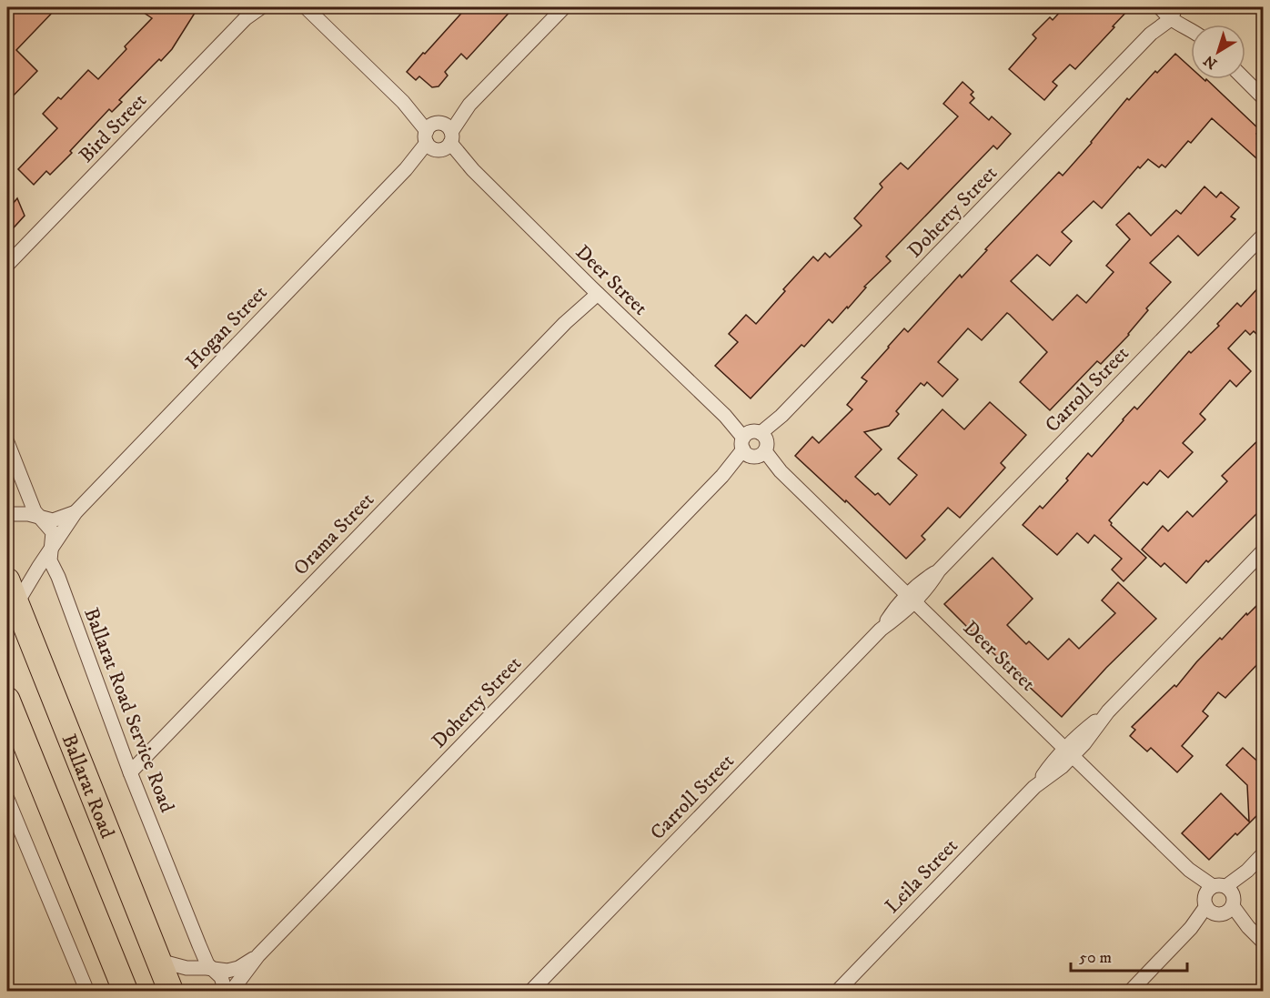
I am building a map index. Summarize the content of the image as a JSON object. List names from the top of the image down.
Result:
{
  "streets": {
    "highway": ["Ballarat Road"],
    "street": [
      "Bird Street",
      "Doherty Street",
      "Deer Street",
      "Hogan Street",
      "Carroll Street",
      "Orama Street",
      "Ballarat Road Service Road",
      "Leila Street"
    ]
  },
  "crossings": [
    ["Doherty Street", "Deer Street"],
    ["Doherty Street", "Ballarat Road Service Road"],
    ["Doherty Street", "Ballarat Road"],
    ["Deer Street", "Hogan Street"],
    ["Deer Street", "Carroll Street"],
    ["Deer Street", "Orama Street"],
    ["Deer Street", "Leila Street"],
    ["Hogan Street", "Ballarat Road Service Road"],
    ["Hogan Street", "Ballarat Road"],
    ["Orama Street", "Ballarat Road Service Road"]
  ],
  "scale_bar": "50 m",
  "north": "bottom left"
}
